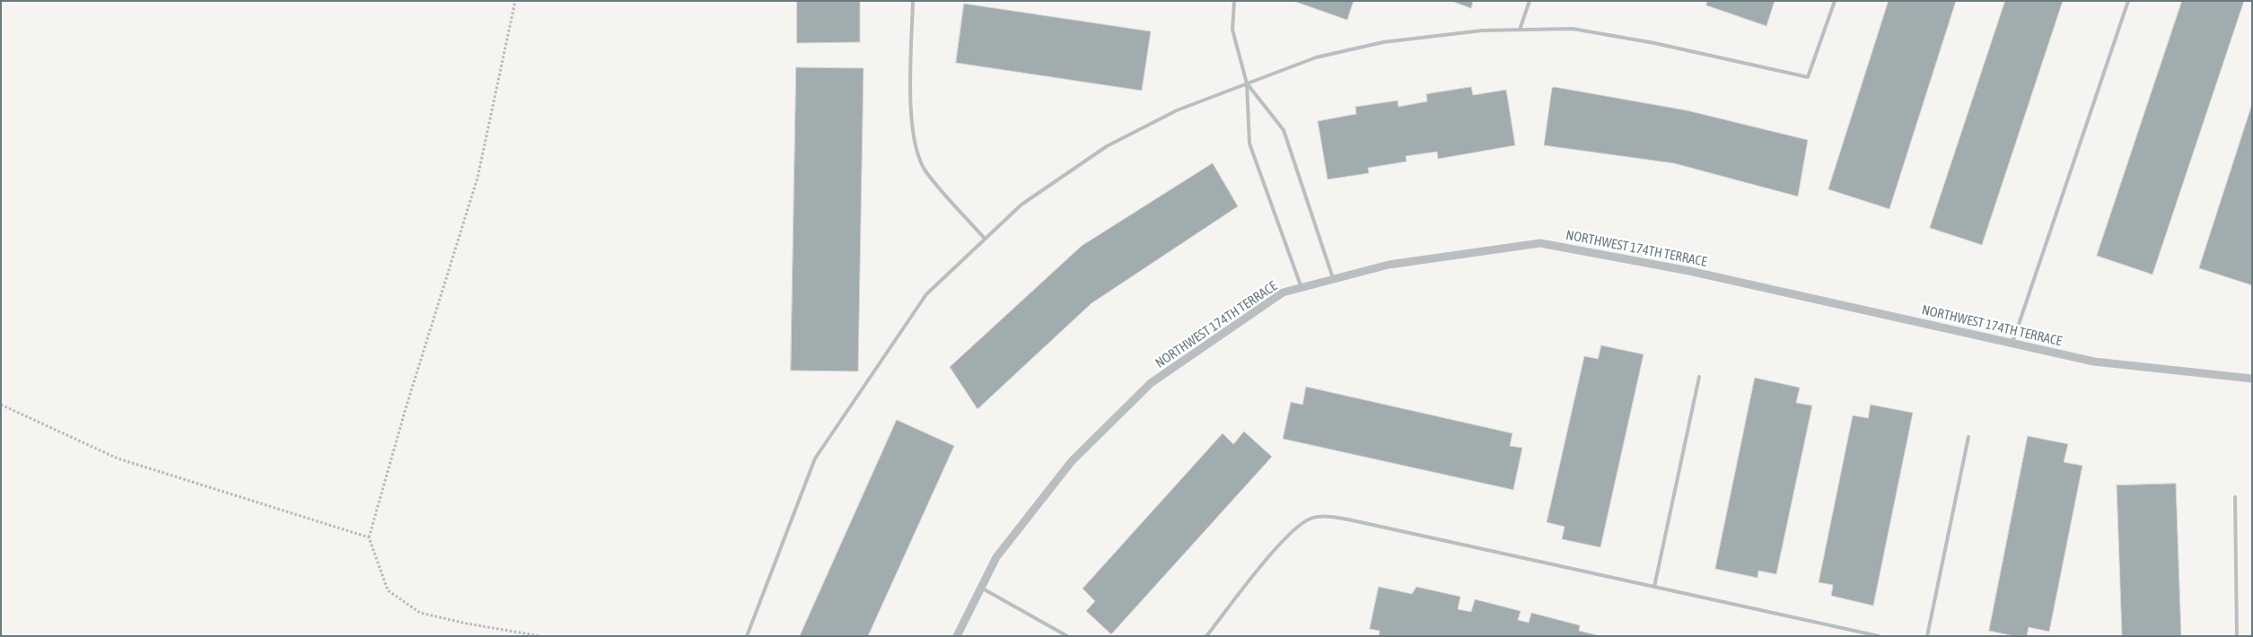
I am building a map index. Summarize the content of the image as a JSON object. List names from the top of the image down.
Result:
{
  "streets": {
    "street": ["NORTHWEST 174TH TERRACE"]
  }
}
